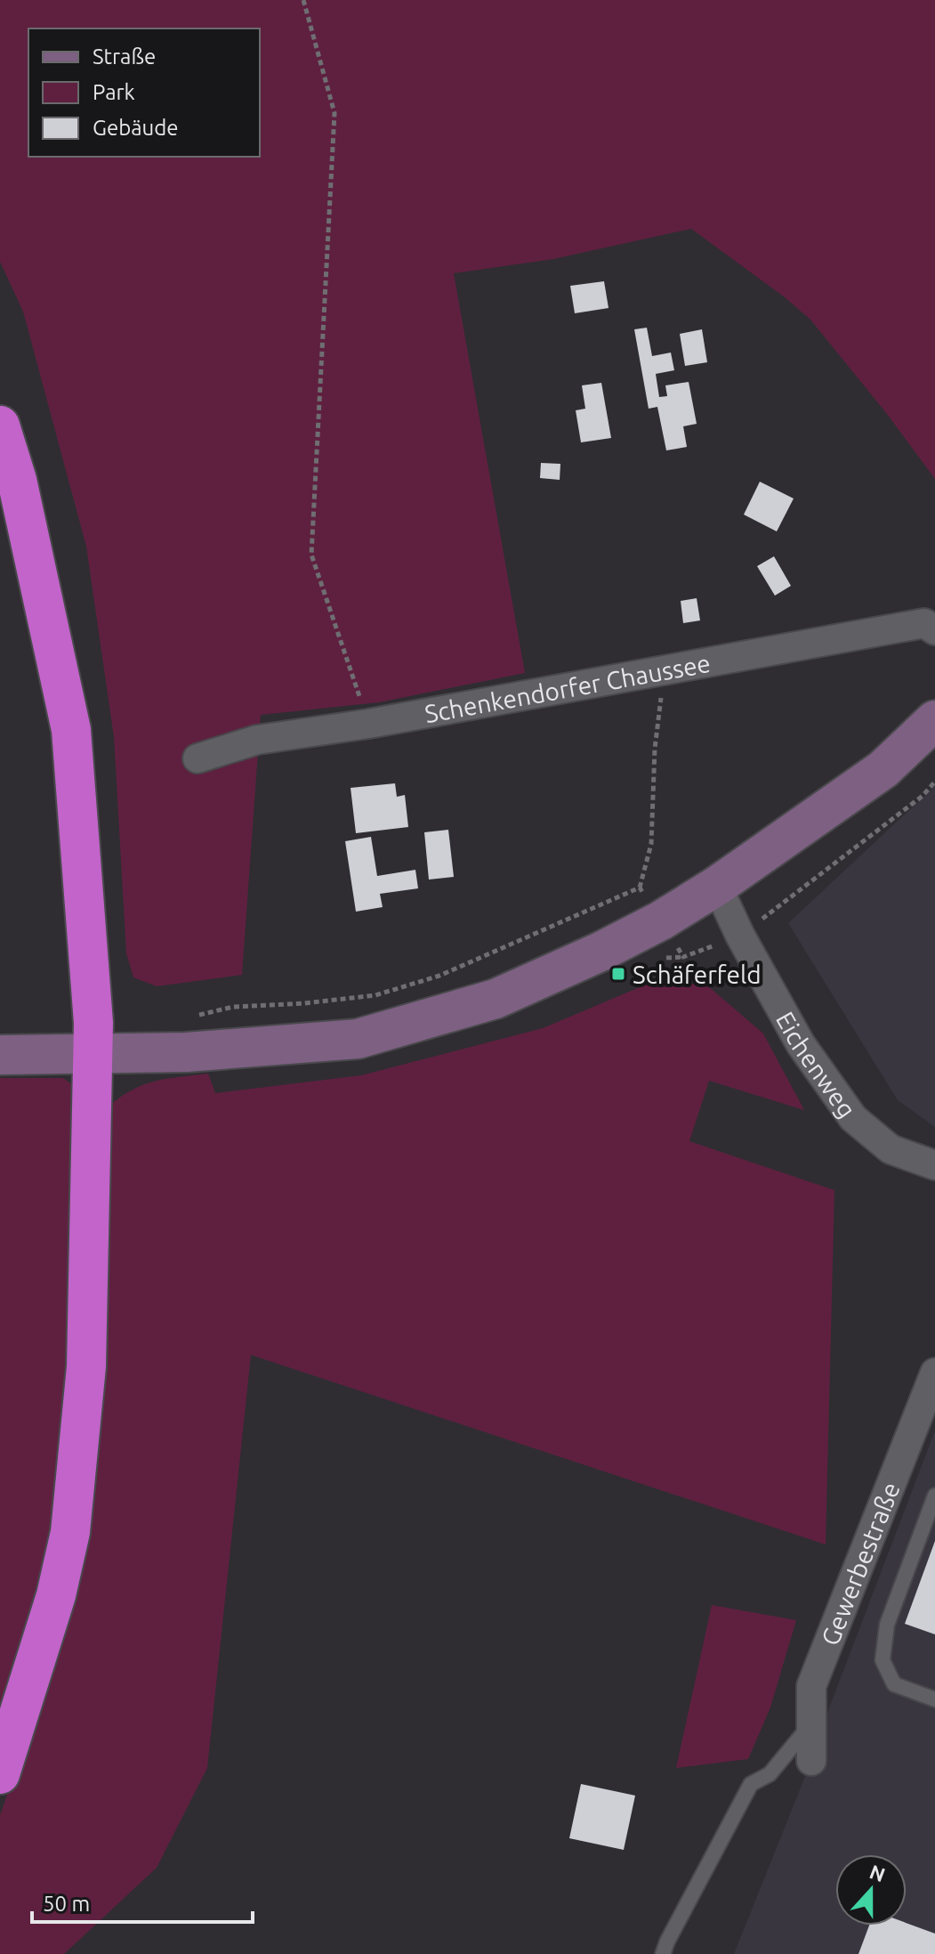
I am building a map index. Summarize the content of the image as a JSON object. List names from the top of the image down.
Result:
{
  "streets": {
    "street": ["Schenkendorfer Chaussee", "Eichenweg", "Gewerbestraße"]
  },
  "places": {
    "transit": ["Schäferfeld"]
  },
  "legend": ["Straße", "Park", "Gebäude"],
  "scale_bar": "50 m",
  "north": "top"
}
